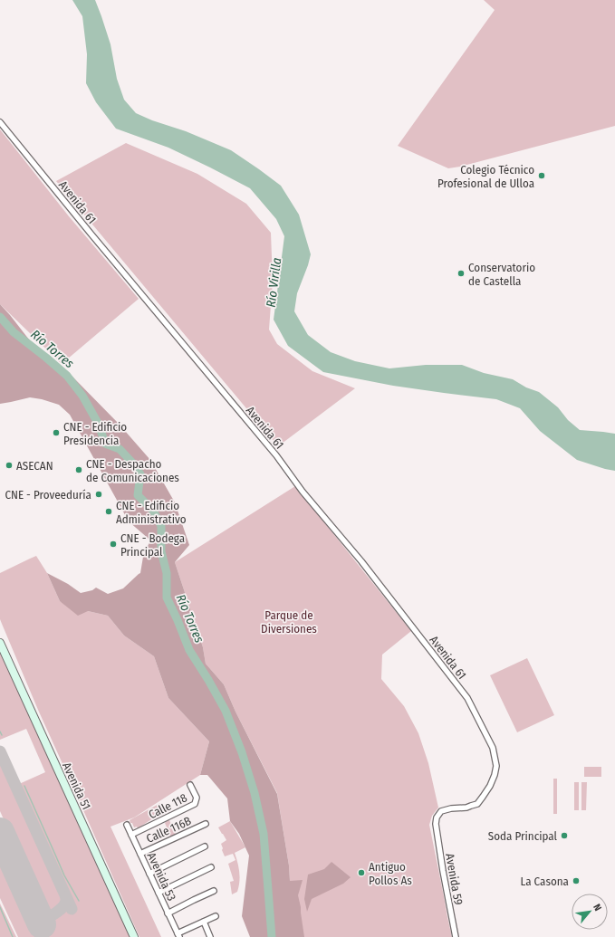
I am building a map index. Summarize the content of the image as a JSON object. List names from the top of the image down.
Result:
{
  "streets": {
    "main road": ["Avenida 51"],
    "street": [
      "Avenida 61",
      "Calle 118",
      "Calle 116B",
      "Avenida 53",
      "Avenida 59"
    ]
  },
  "crossings": [
    ["Avenida 61", "Avenida 59"],
    ["Calle 118", "Avenida 53"],
    ["Calle 116B", "Avenida 53"]
  ],
  "water": ["Río Virilla", "Río Torres"],
  "parks": ["Parque de Diversiones"],
  "places": [
    "Colegio Técnico Profesional de Ulloa",
    "Conservatorio de Castella",
    "CNE - Edificio Presidencia",
    "ASECAN",
    "CNE - Despacho de Comunicaciones",
    "CNE - Proveeduría",
    "CNE - Edificio Administrativo",
    "CNE - Bodega Principal",
    "Soda Principal",
    "Antiguo Pollos As",
    "La Casona"
  ],
  "north": "top right"
}
